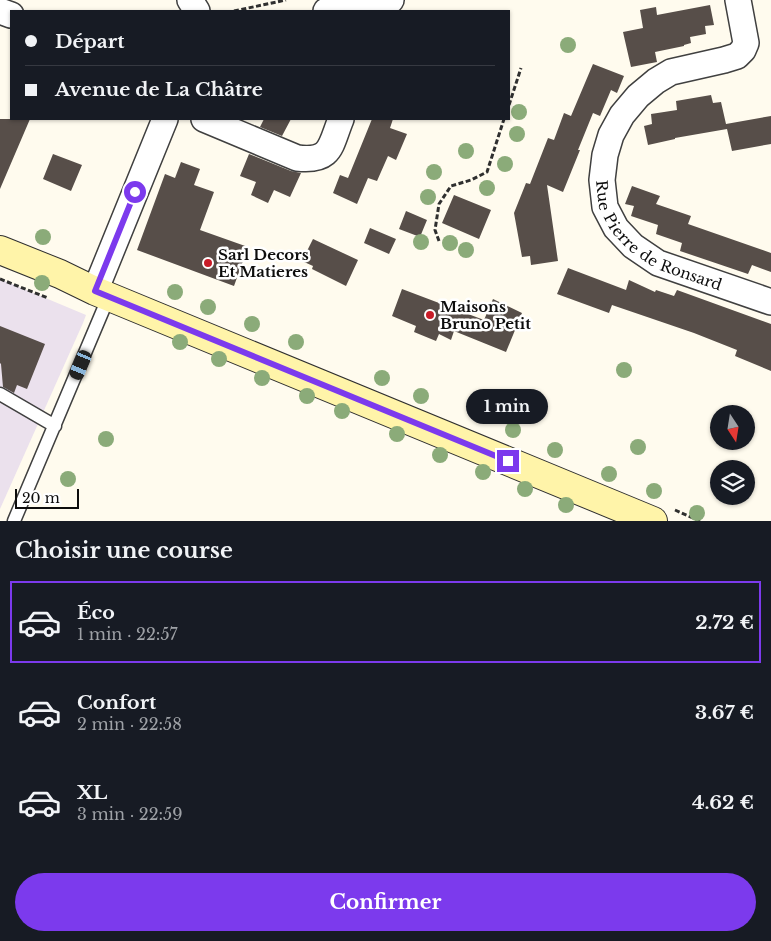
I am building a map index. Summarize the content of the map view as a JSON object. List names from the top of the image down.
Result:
{
  "streets": {
    "street": ["Rue Pierre de Ronsard"]
  },
  "places": ["Sarl Decors Et Matieres", "Maisons Bruno Petit"],
  "scale_bar": "20 m",
  "north": "bottom",
  "page": {
    "banner": ["Départ", "Avenue de La Châtre"],
    "bubble": "1 min",
    "scale": "20 m",
    "heading": "Choisir une course",
    "list": [
      {
        "name": "Éco",
        "note": "1 min · 22:57",
        "value": "2.72 €"
      },
      {
        "name": "Confort",
        "note": "2 min · 22:58",
        "value": "3.67 €"
      },
      {
        "name": "XL",
        "note": "3 min · 22:59",
        "value": "4.62 €"
      }
    ],
    "buttons": "Confirmer"
  }
}
